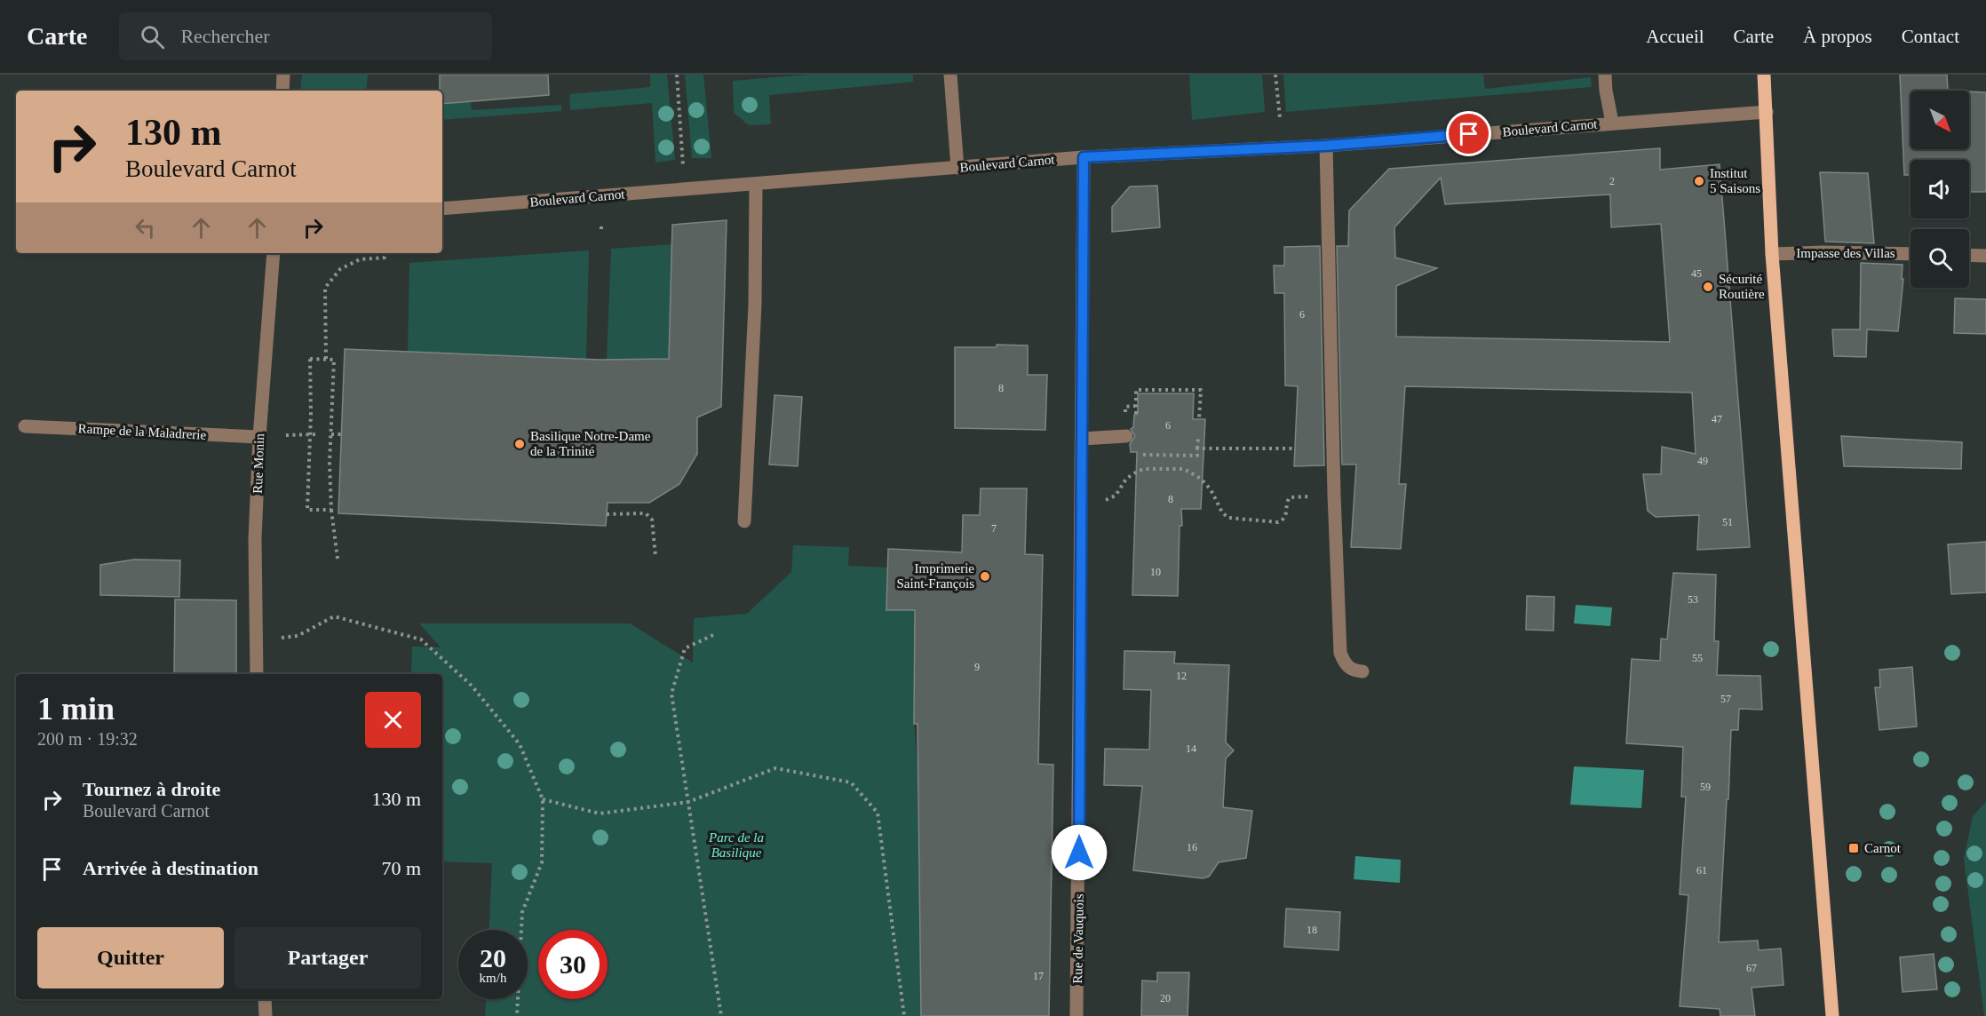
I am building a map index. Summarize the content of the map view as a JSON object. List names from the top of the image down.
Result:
{
  "streets": {
    "street": [
      "Boulevard Carnot",
      "Impasse des Villas",
      "Rampe de la Maladrerie",
      "Rue Monin",
      "Rue de Vauquois"
    ]
  },
  "crossings": [
    ["Boulevard Carnot", "Rue de Vauquois"],
    ["Rampe de la Maladrerie", "Rue Monin"]
  ],
  "parks": ["Parc de la Basilique"],
  "places": {
    "other": [
      "Institut 5 Saisons",
      "Sécurité Routière",
      "Basilique Notre-Dame de la Trinité",
      "Imprimerie Saint-François"
    ],
    "transit": ["Carnot"]
  },
  "house_numbers": [
    "2",
    "45",
    "6",
    "8",
    "47",
    "6",
    "49",
    "8",
    "51",
    "7",
    "10",
    "53",
    "55",
    "9",
    "12",
    "57",
    "14",
    "59",
    "16",
    "61",
    "18",
    "67",
    "17",
    "20"
  ],
  "north": "bottom right",
  "page": {
    "header": "Carte",
    "search": "Rechercher",
    "nav": [
      "Accueil",
      "Carte",
      "À propos",
      "Contact"
    ],
    "turn": ["130 m", "Boulevard Carnot"],
    "heading": ["1 min", "200 m · 19:32"],
    "list": [
      {
        "name": "Tournez à droite",
        "note": "Boulevard Carnot",
        "value": "130 m"
      },
      {
        "name": "Arrivée à destination",
        "value": "70 m"
      }
    ],
    "buttons": ["Quitter", "Partager"],
    "speed": "20 km/h",
    "limit": "30"
  }
}
